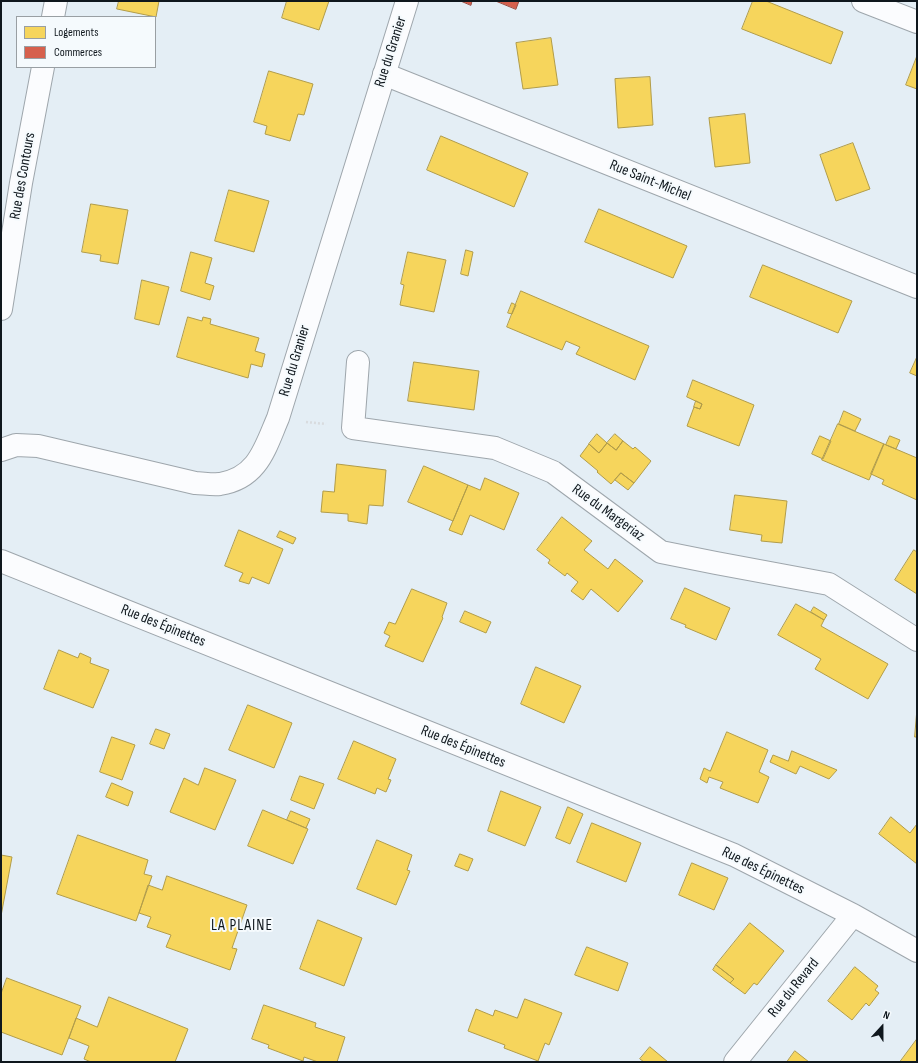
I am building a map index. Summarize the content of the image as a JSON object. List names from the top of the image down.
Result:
{
  "streets": {
    "street": [
      "Rue du Granier",
      "Rue des Contours",
      "Rue Saint-Michel",
      "Rue du Margeriaz",
      "Rue des Épinettes",
      "Rue du Revard"
    ]
  },
  "crossings": [
    ["Rue du Granier", "Rue Saint-Michel"],
    ["Rue des Épinettes", "Rue du Revard"]
  ],
  "districts": ["LA PLAINE"],
  "legend": ["Logements", "Commerces"],
  "north": "top"
}
